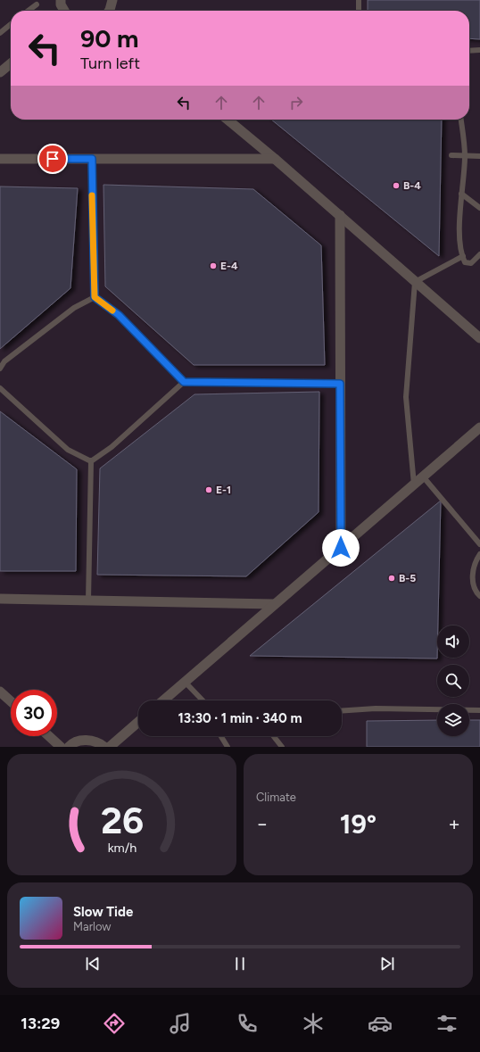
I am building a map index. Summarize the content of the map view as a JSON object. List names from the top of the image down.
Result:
{
  "places": [
    "B-4",
    "E-4",
    "E-1",
    "B-5"
  ],
  "page": {
    "turn": ["90 m", "Turn left"],
    "limit": "30",
    "trip": "13:30 · 1 min · 340 m",
    "tile": "Climate",
    "heat": ["−", "19°", "+"],
    "song": ["Slow Tide", "Marlow"],
    "tabs": "13:29",
    "gauge": ["26", "km/h"]
  }
}
